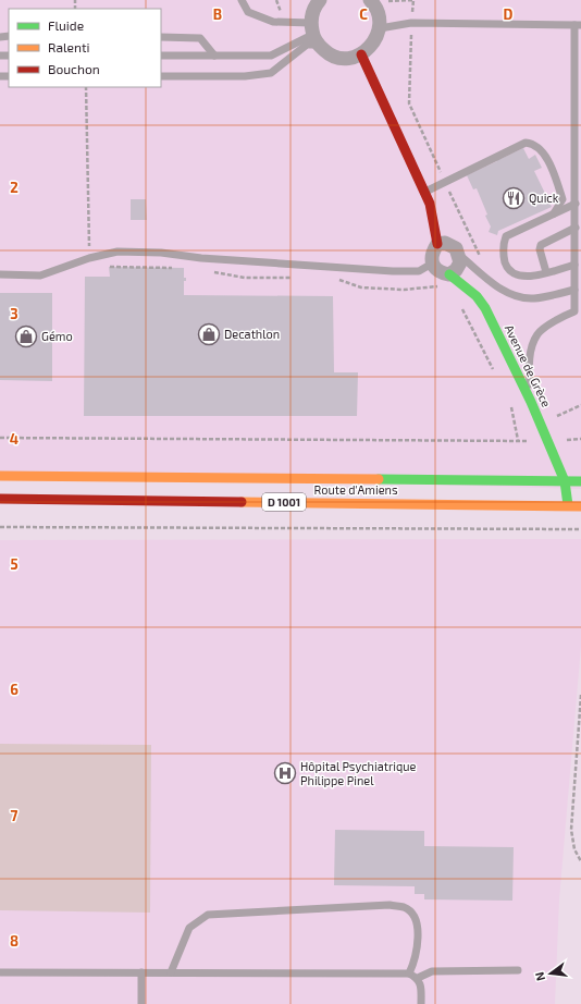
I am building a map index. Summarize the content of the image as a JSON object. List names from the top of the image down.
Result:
{
  "streets": {
    "main road": ["Avenue de Grèce", "Route d'Amiens", "D 1001"]
  },
  "crossings": [
    ["Avenue de Grèce", "Route d'Amiens"]
  ],
  "places": {
    "restaurant": ["Quick"],
    "shop": ["Decathlon", "Gémo"],
    "hospital": ["Hôpital Psychiatrique Philippe Pinel"]
  },
  "legend": ["Fluide", "Ralenti", "Bouchon"],
  "north": "left",
  "grid": {
    "columns": ["B", "C", "D"],
    "rows": [
      "2",
      "3",
      "4",
      "5",
      "6",
      "7",
      "8"
    ]
  }
}
